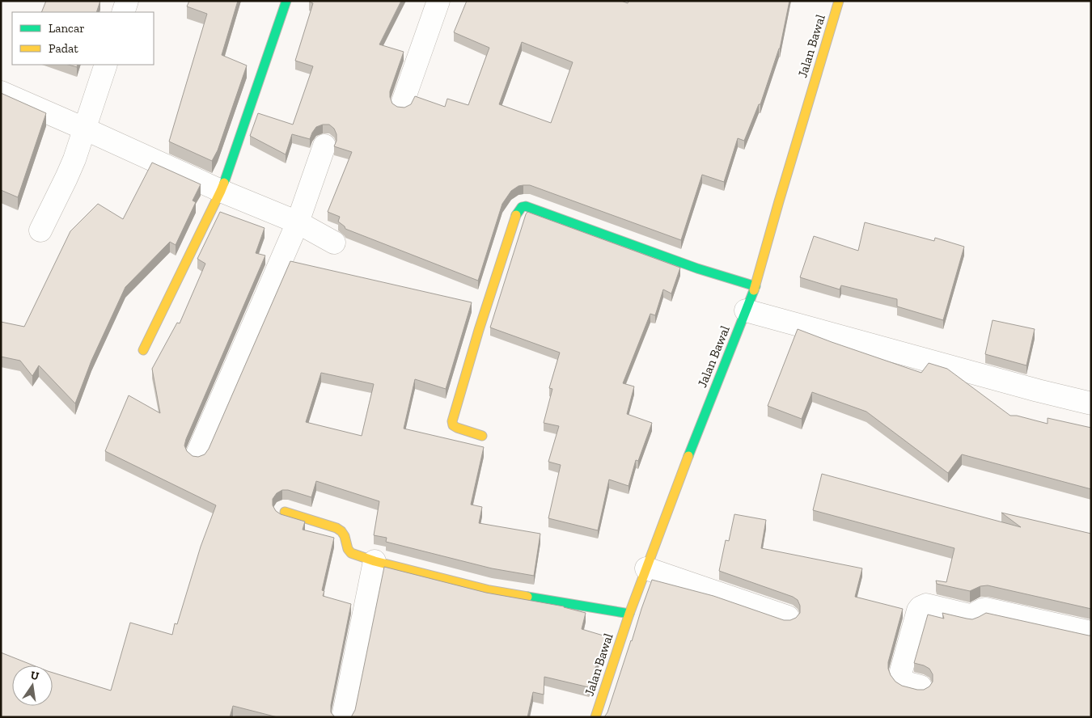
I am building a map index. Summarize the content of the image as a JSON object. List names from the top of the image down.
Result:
{
  "streets": {
    "street": ["Jalan Bawal"]
  },
  "legend": ["Lancar", "Padat"],
  "north": "top"
}
